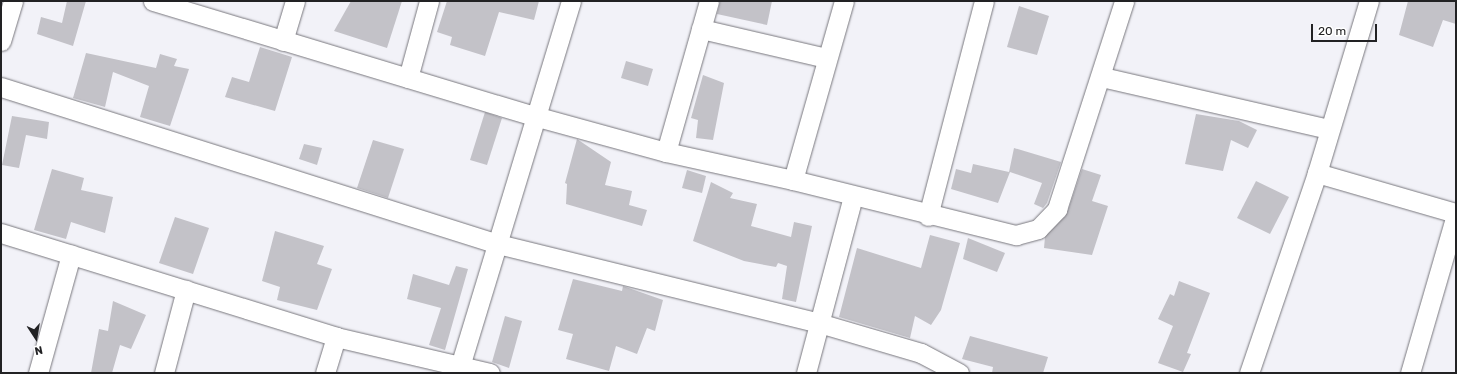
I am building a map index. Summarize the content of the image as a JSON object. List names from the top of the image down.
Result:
{
  "scale_bar": "20 m",
  "north": "bottom"
}
